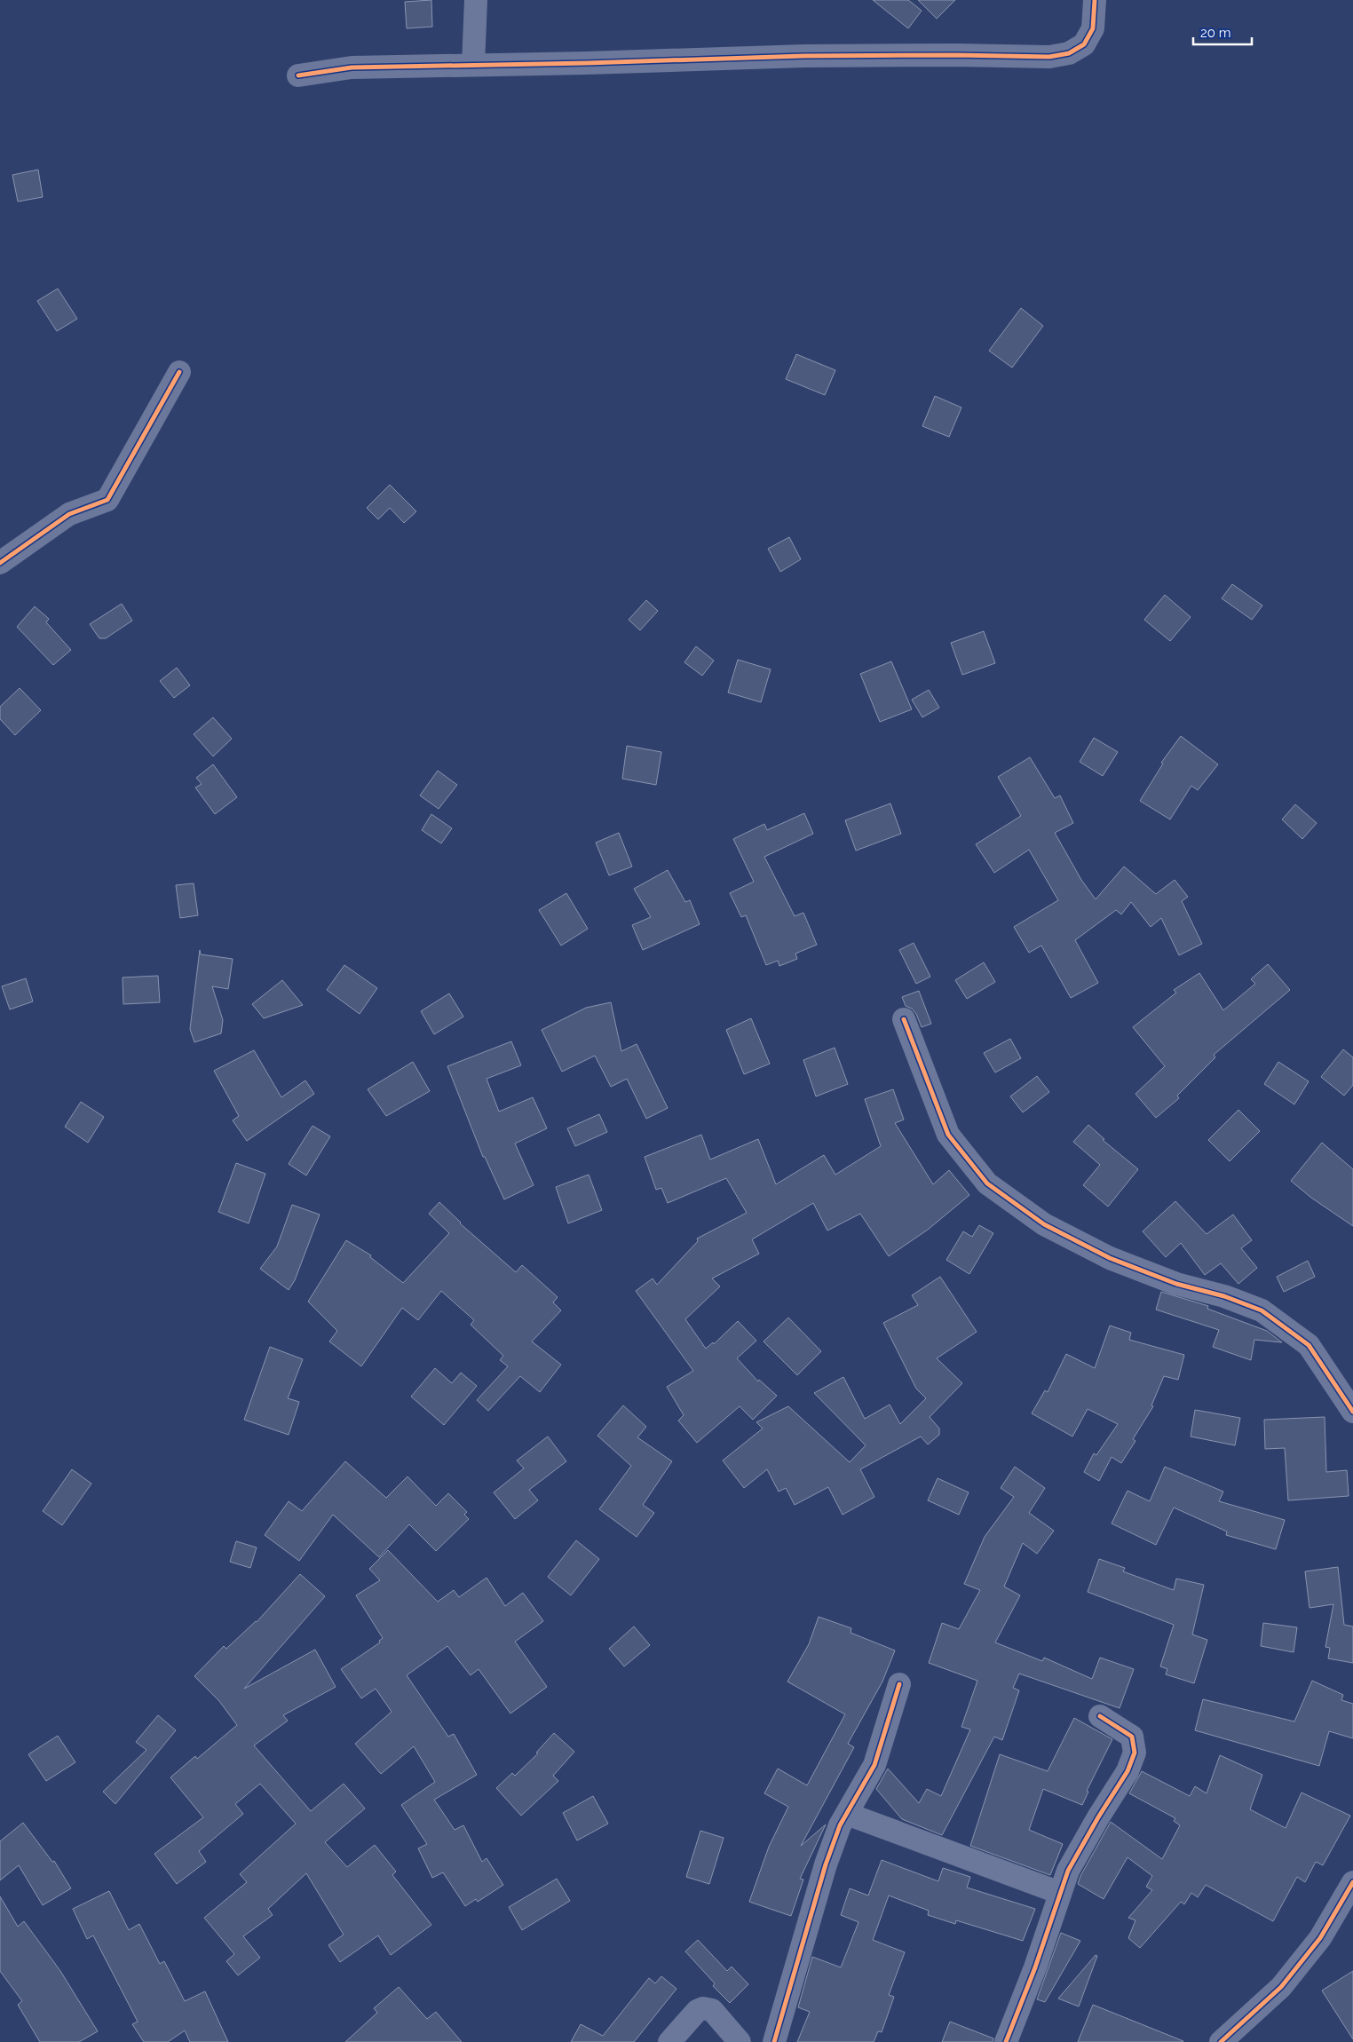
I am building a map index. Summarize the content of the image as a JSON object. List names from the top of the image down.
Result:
{
  "scale_bar": "20 m"
}
